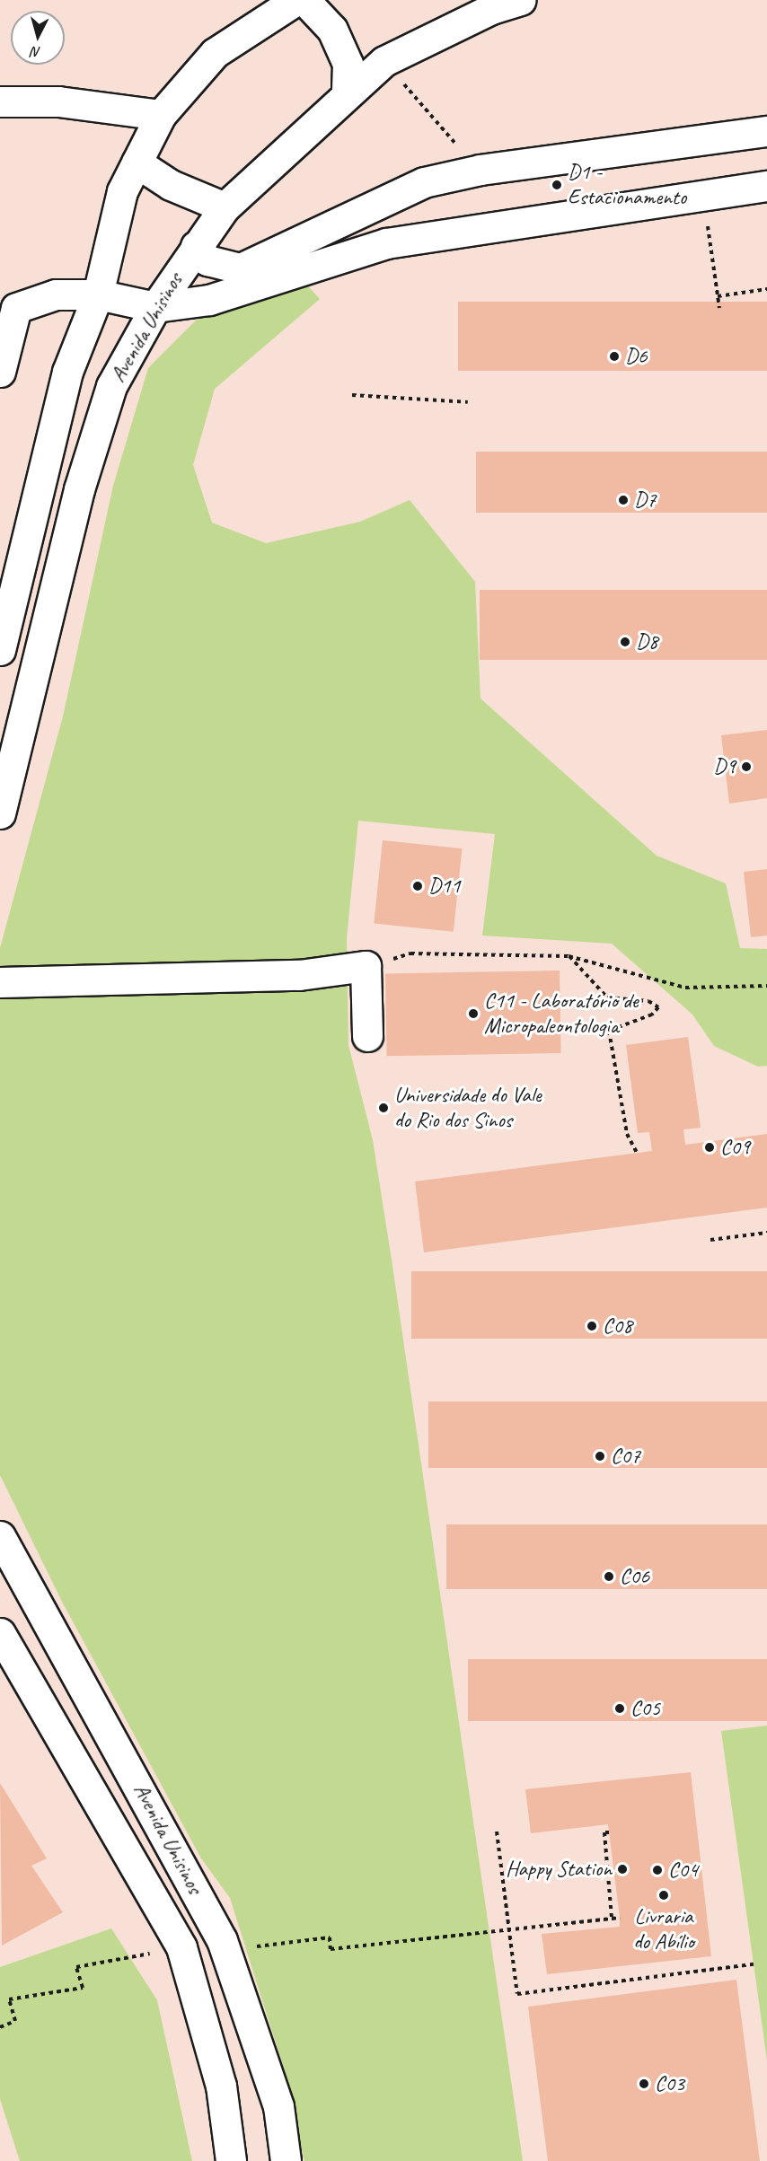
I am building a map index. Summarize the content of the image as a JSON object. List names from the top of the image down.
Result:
{
  "streets": {
    "lane": ["Avenida Unisinos"]
  },
  "places": [
    "D1 - Estacionamento",
    "D6",
    "D7",
    "D8",
    "D9",
    "D11",
    "C11 - Laboratório de Micropaleontologia",
    "Universidade do Vale do Rio dos Sinos",
    "C09",
    "C08",
    "C07",
    "C06",
    "C05",
    "Happy Station",
    "C04",
    "Livraria do Abílio",
    "C03"
  ],
  "north": "bottom"
}
